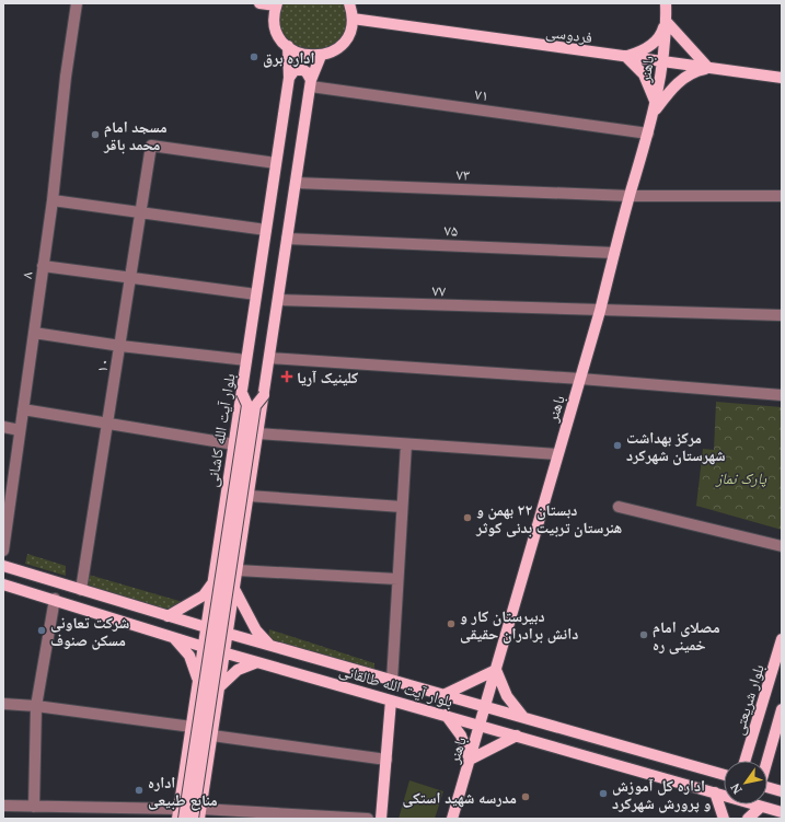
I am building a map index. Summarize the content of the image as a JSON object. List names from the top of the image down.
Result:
{
  "streets": {
    "main road": [
      "فردوسی",
      "باهنر",
      "بلوار آیت الله کاشانی",
      "بلوار آیت الله طالقانی",
      "بلوار شریعتی"
    ],
    "street": [
      "۷۱",
      "۷۳",
      "۷۵",
      "۸",
      "۷۷",
      "۱۰"
    ]
  },
  "crossings": [
    ["فردوسی", "باهنر"],
    ["باهنر", "۷۱"],
    ["باهنر", "۷۳"],
    ["باهنر", "۷۵"],
    ["باهنر", "۷۷"],
    ["باهنر", "بلوار آیت الله طالقانی"],
    ["۱۰", "بلوار آیت الله کاشانی"],
    ["۱۰", "بلوار آیت الله طالقانی"],
    ["بلوار آیت الله کاشانی", "بلوار آیت الله طالقانی"]
  ],
  "parks": ["پارک نماز"],
  "places": {
    "other": [
      "اداره برق",
      "مسجد امام محمد باقر",
      "مرکز بهداشت شهرستان شهرکرد",
      "دبستان ۲۲ بهمن و هنرستان تربیت بدنی کوثر",
      "دبیرستان کار و دانش برادران حقیقی",
      "شرکت تعاونی مسکن صنوف",
      "مصلای امام خمینی ره",
      "اداره منابع طبیعی",
      "اداره کل آموزش و پرورش شهرکرد",
      "مدرسه شهید استکی"
    ],
    "health": ["کلینیک آریا"]
  },
  "north": "bottom left"
}
